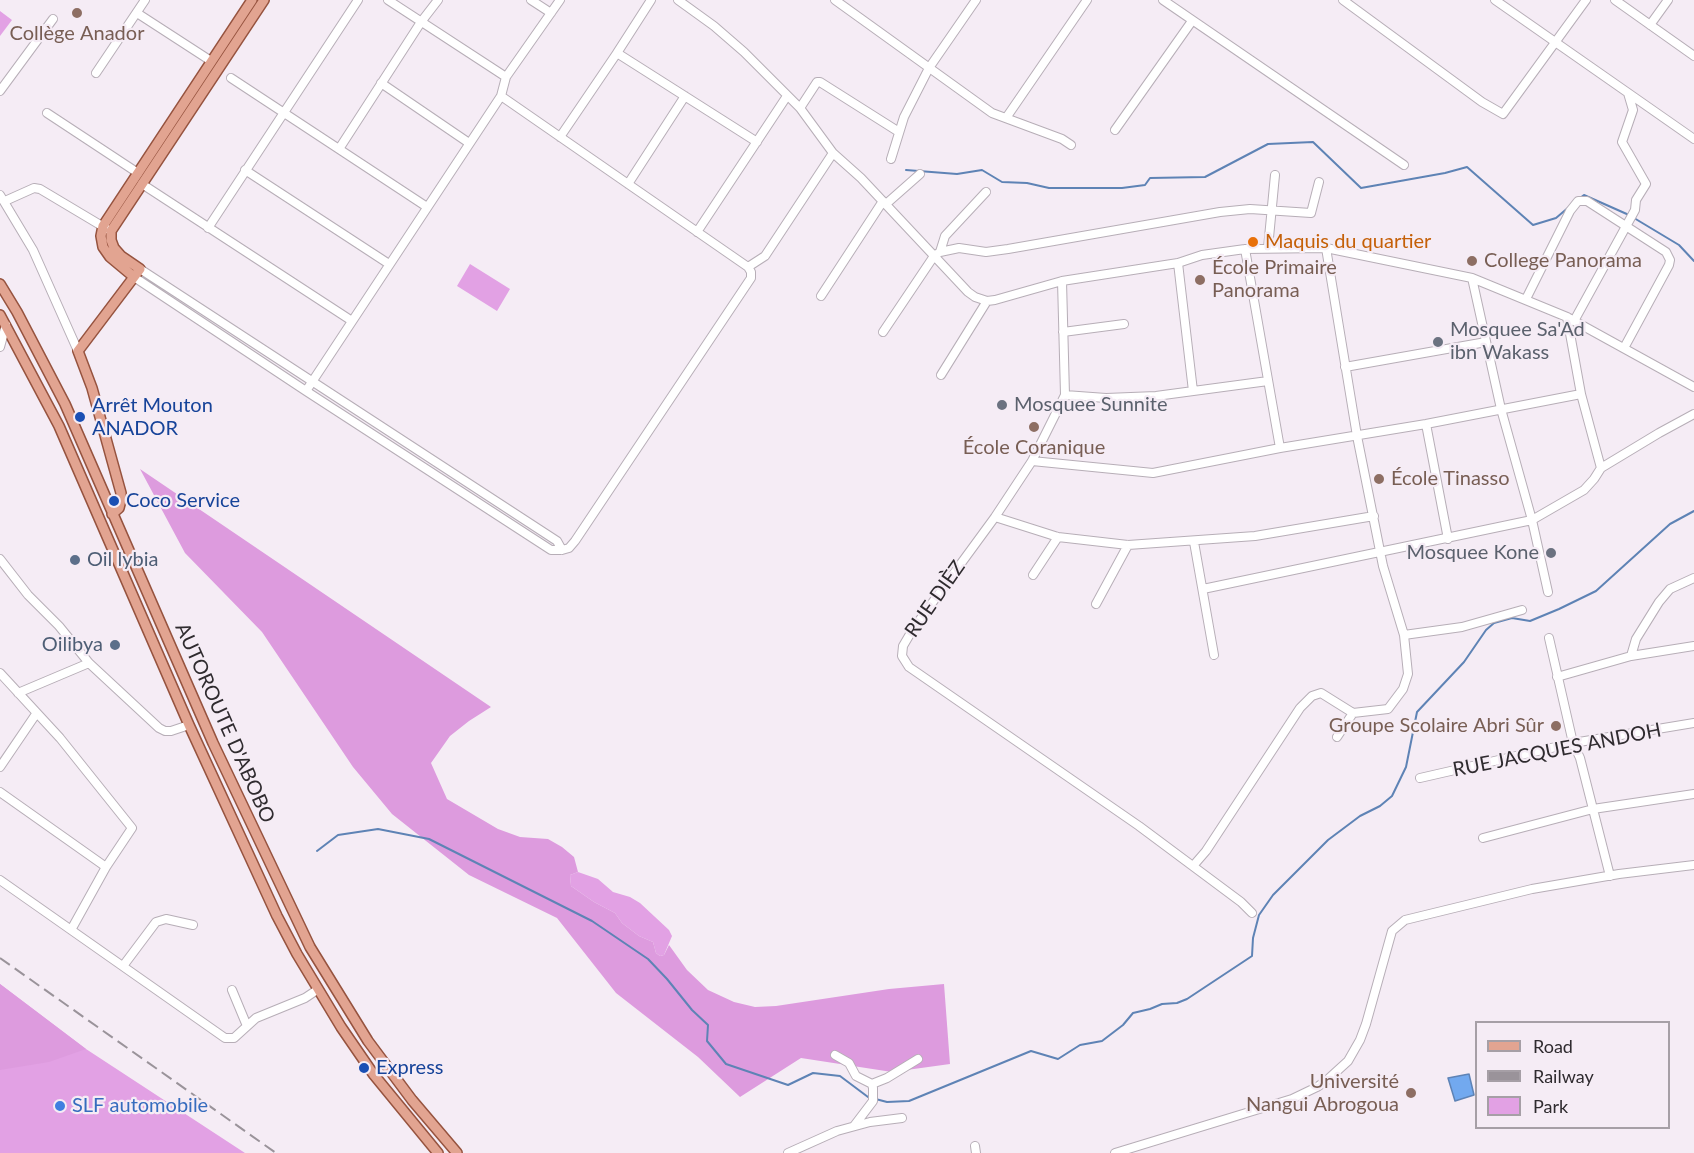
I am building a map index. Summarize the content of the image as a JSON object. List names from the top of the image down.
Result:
{
  "streets": {
    "main road": ["AUTOROUTE D'ABOBO"],
    "street": ["RUE DIÈZ", "RUE JACQUES ANDOH"]
  },
  "places": [
    "Collège Anador",
    "Maquis du quartier",
    "College Panorama",
    "École Primaire Panorama",
    "Mosquee Sa'Ad ibn Wakass",
    "Mosquee Sunnite",
    "Arrêt Mouton ANADOR",
    "École Coranique",
    "École Tinasso",
    "Coco Service",
    "Mosquee Kone",
    "Oil lybia",
    "Oilibya",
    "Groupe Scolaire Abri Sûr",
    "Express",
    "Université Nangui Abrogoua",
    "SLF automobile"
  ],
  "legend": ["Road", "Railway", "Park"]
}
